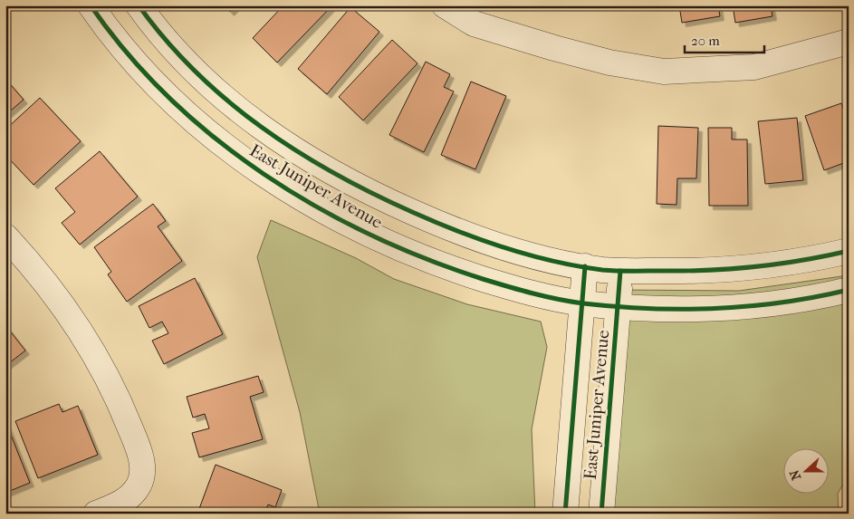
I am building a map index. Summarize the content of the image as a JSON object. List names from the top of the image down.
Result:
{
  "streets": {
    "street": ["East Juniper Avenue"]
  },
  "scale_bar": "20 m",
  "north": "left"
}
